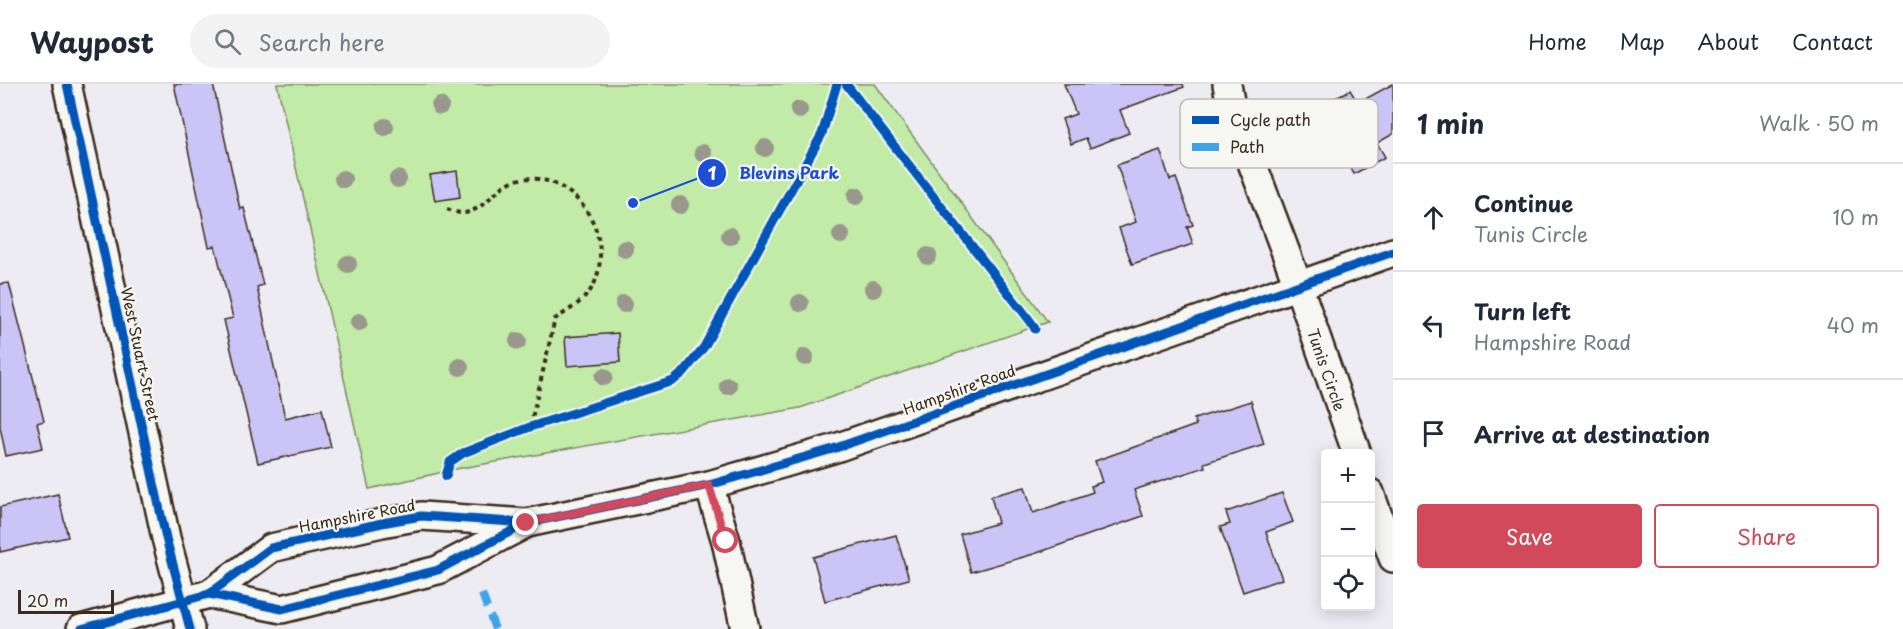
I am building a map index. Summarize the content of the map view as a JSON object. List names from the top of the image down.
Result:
{
  "streets": {
    "street": ["West Stuart Street", "Tunis Circle", "Hampshire Road"]
  },
  "crossings": [
    ["West Stuart Street", "Hampshire Road"],
    ["Tunis Circle", "Hampshire Road"]
  ],
  "places": ["Blevins Park"],
  "legend": ["Cycle path", "Path"],
  "scale_bar": "20 m",
  "page": {
    "header": "Waypost",
    "search": "Search here",
    "nav": [
      "Home",
      "Map",
      "About",
      "Contact"
    ],
    "heading": ["1 min", "Walk · 50 m"],
    "list": [
      ["Continue", "Tunis Circle", "10 m"],
      ["Turn left", "Hampshire Road", "40 m"],
      "Arrive at destination"
    ],
    "map_buttons": ["+", "−"],
    "buttons": ["Save", "Share"],
    "scale": "20 m"
  }
}
